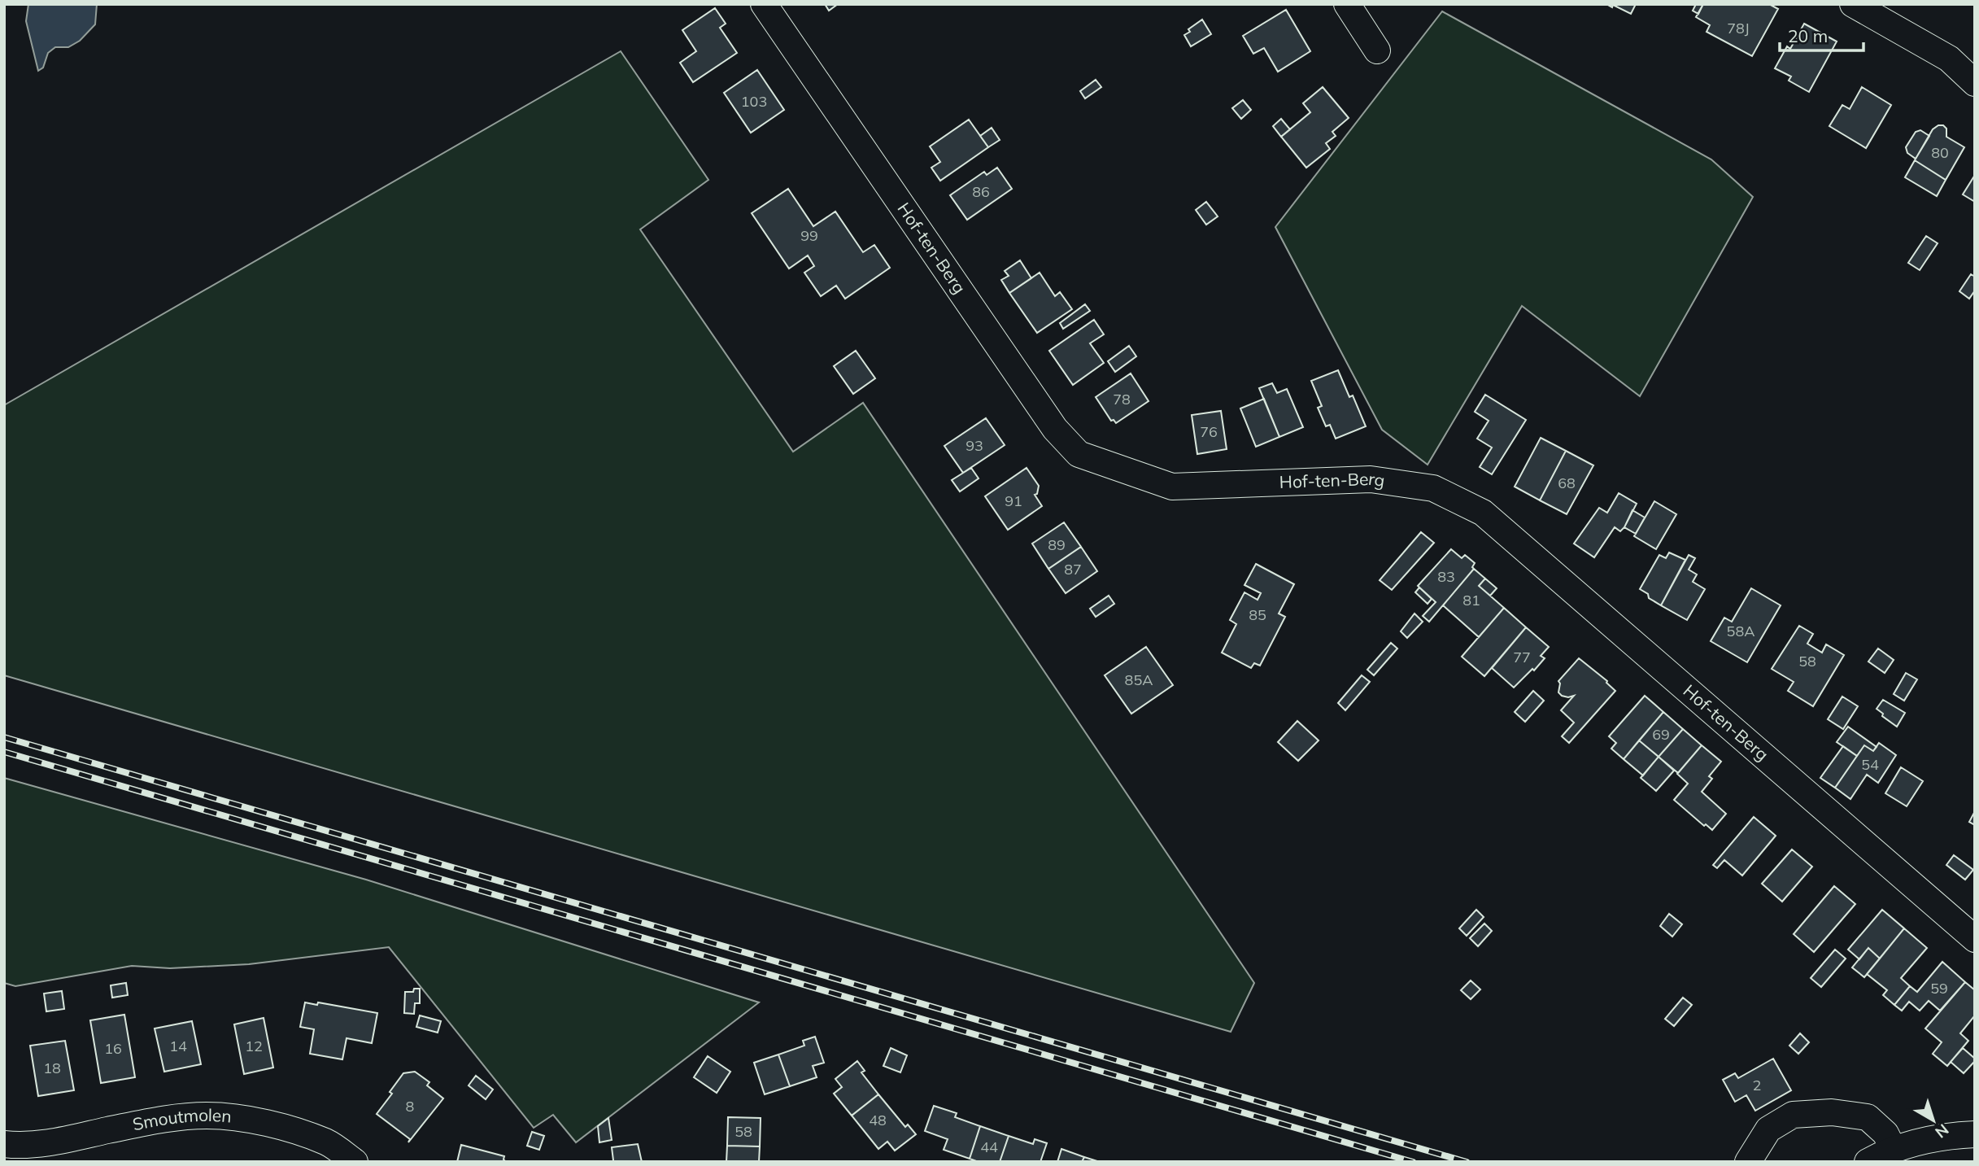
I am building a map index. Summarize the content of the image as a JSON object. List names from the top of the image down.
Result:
{
  "streets": {
    "street": ["Hof-ten-Berg", "Smoutmolen"]
  },
  "house_numbers": [
    "78J",
    "103",
    "80",
    "86",
    "99",
    "78",
    "76",
    "93",
    "68",
    "91",
    "89",
    "87",
    "83",
    "81",
    "85",
    "58A",
    "77",
    "58",
    "85A",
    "69",
    "54",
    "59",
    "14",
    "12",
    "16",
    "18",
    "2",
    "8",
    "48",
    "58",
    "44"
  ],
  "scale_bar": "20 m",
  "north": "bottom right"
}
